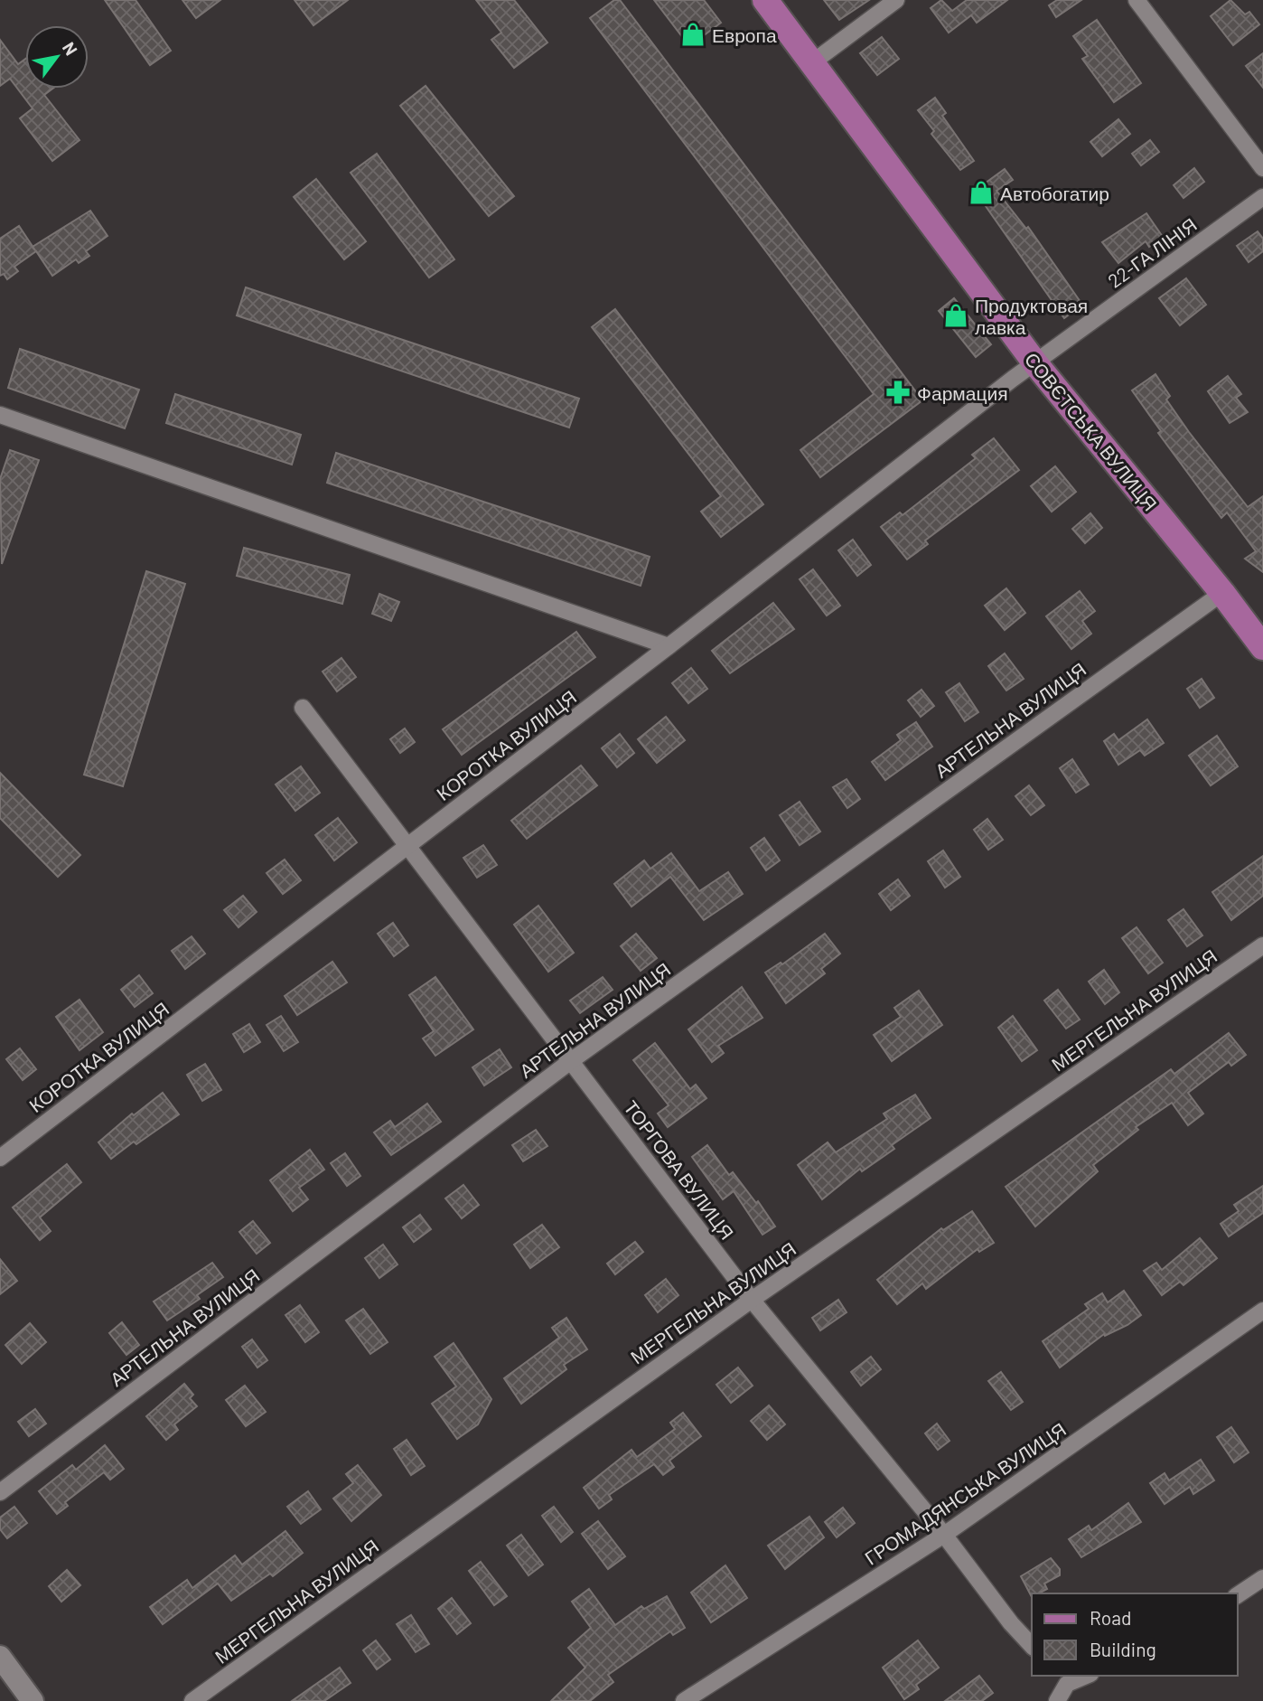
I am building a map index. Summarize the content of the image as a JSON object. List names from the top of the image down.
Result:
{
  "streets": {
    "main road": ["СОВЄТСЬКА ВУЛИЦЯ"],
    "street": [
      "22-ГА ЛІНІЯ",
      "АРТЕЛЬНА ВУЛИЦЯ",
      "КОРОТКА ВУЛИЦЯ",
      "МЕРГЕЛЬНА ВУЛИЦЯ",
      "ТОРГОВА ВУЛИЦЯ",
      "ГРОМАДЯНСЬКА ВУЛИЦЯ"
    ]
  },
  "crossings": [
    ["22-ГА ЛІНІЯ", "СОВЄТСЬКА ВУЛИЦЯ"],
    ["22-ГА ЛІНІЯ", "КОРОТКА ВУЛИЦЯ"],
    ["СОВЄТСЬКА ВУЛИЦЯ", "АРТЕЛЬНА ВУЛИЦЯ"],
    ["СОВЄТСЬКА ВУЛИЦЯ", "КОРОТКА ВУЛИЦЯ"],
    ["АРТЕЛЬНА ВУЛИЦЯ", "ТОРГОВА ВУЛИЦЯ"],
    ["КОРОТКА ВУЛИЦЯ", "ТОРГОВА ВУЛИЦЯ"],
    ["МЕРГЕЛЬНА ВУЛИЦЯ", "ТОРГОВА ВУЛИЦЯ"],
    ["ТОРГОВА ВУЛИЦЯ", "ГРОМАДЯНСЬКА ВУЛИЦЯ"]
  ],
  "places": {
    "shop": ["Европа", "Автобогатир", "Продуктовая лавка"],
    "pharmacy": ["Фармация"]
  },
  "legend": ["Road", "Building"],
  "north": "top right"
}
